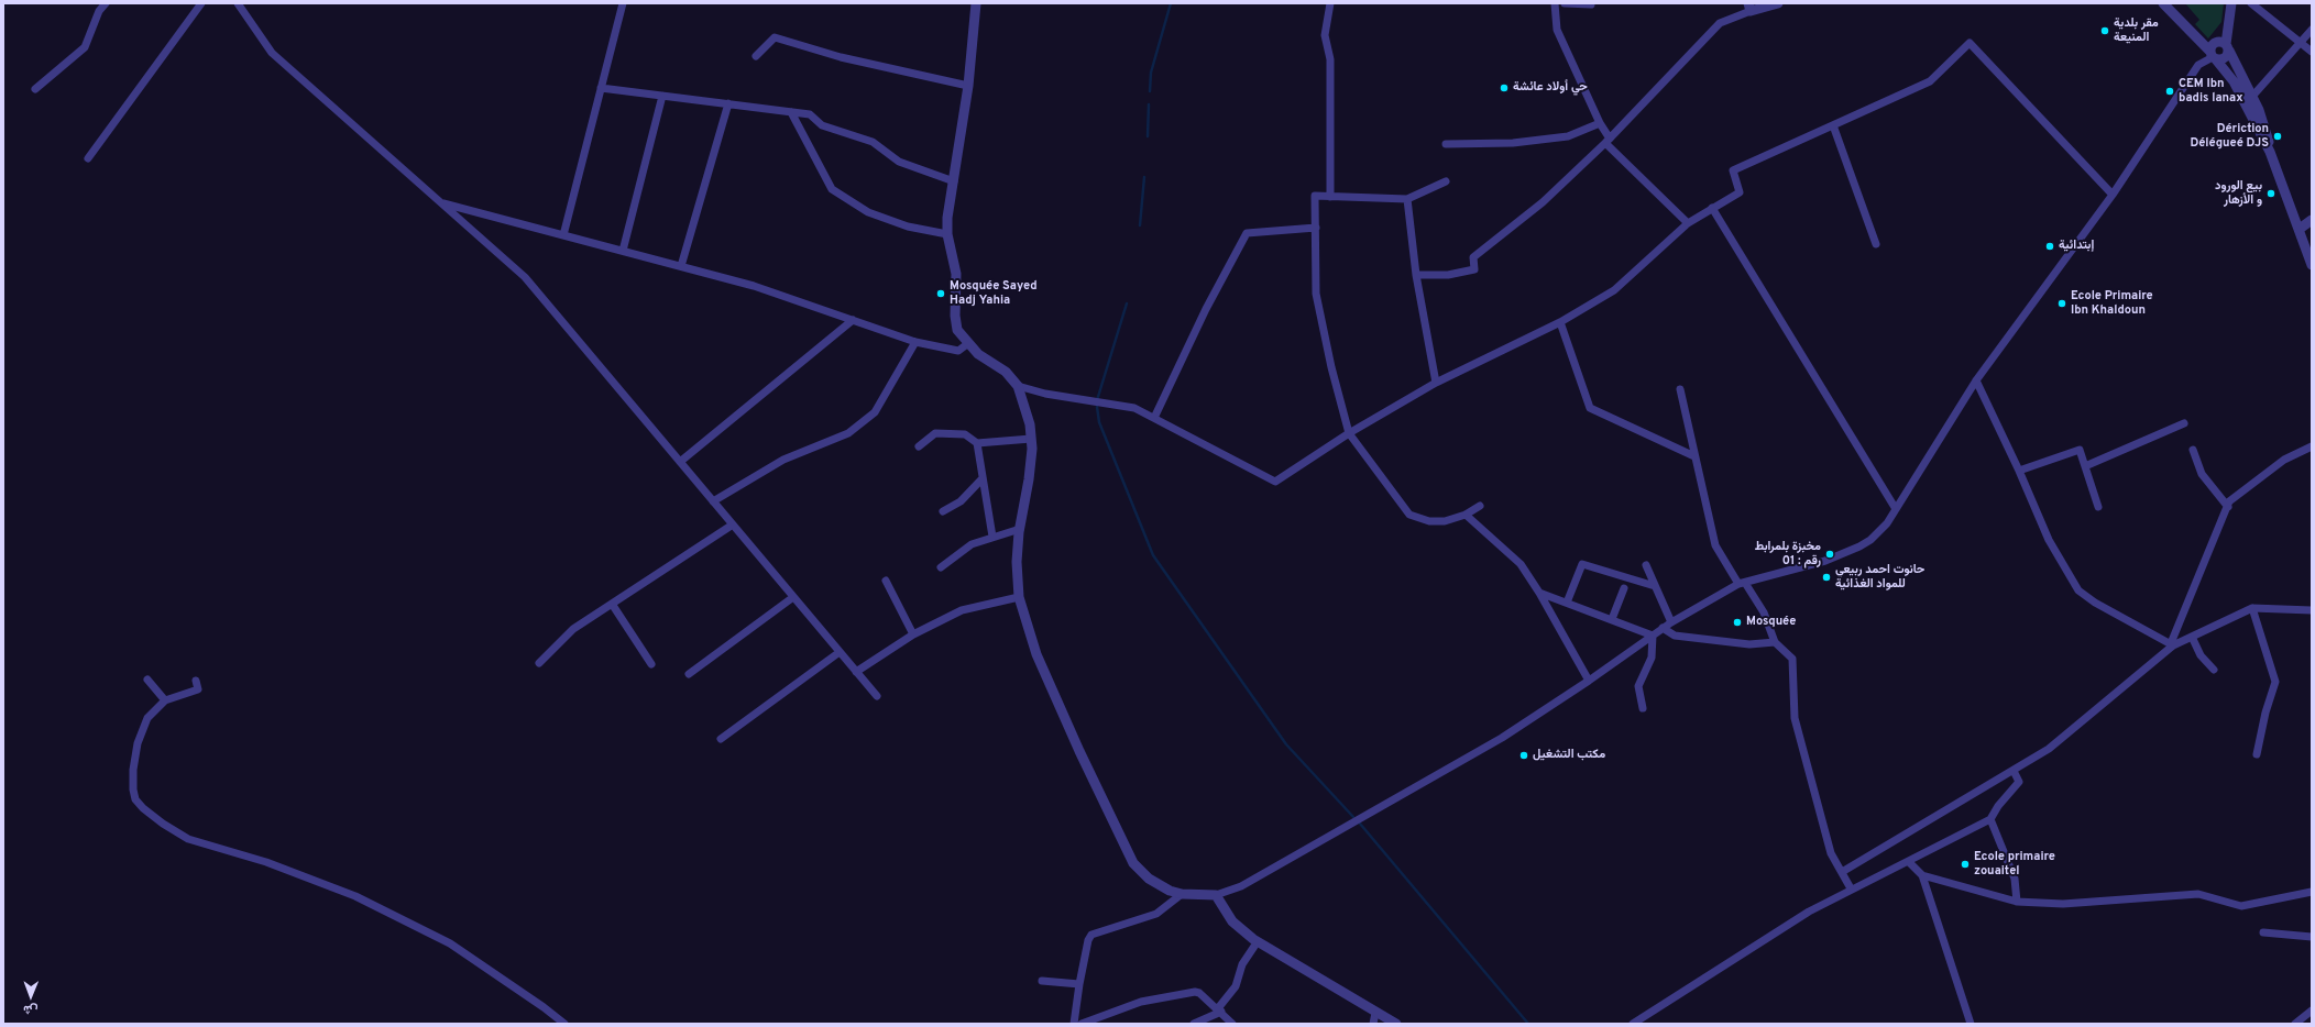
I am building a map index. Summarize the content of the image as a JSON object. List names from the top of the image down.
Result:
{
  "places": [
    "مقر بلدية المنيعة",
    "حي أولاد عائشة",
    "CEM Ibn badis lanax",
    "Dériction Délégueé DJS",
    "بيع الورود و الأزهار",
    "إبتدائية",
    "Mosquée Sayed Hadj Yahia",
    "Ecole Primaire Ibn Khaldoun",
    "مخبزة بلمرابط رقم : 01",
    "حانوت احمد ربيعي للمواد الغذائية",
    "Mosquée",
    "مكتب التشغيل",
    "Ecole primaire zouaitel"
  ],
  "north": "bottom"
}
